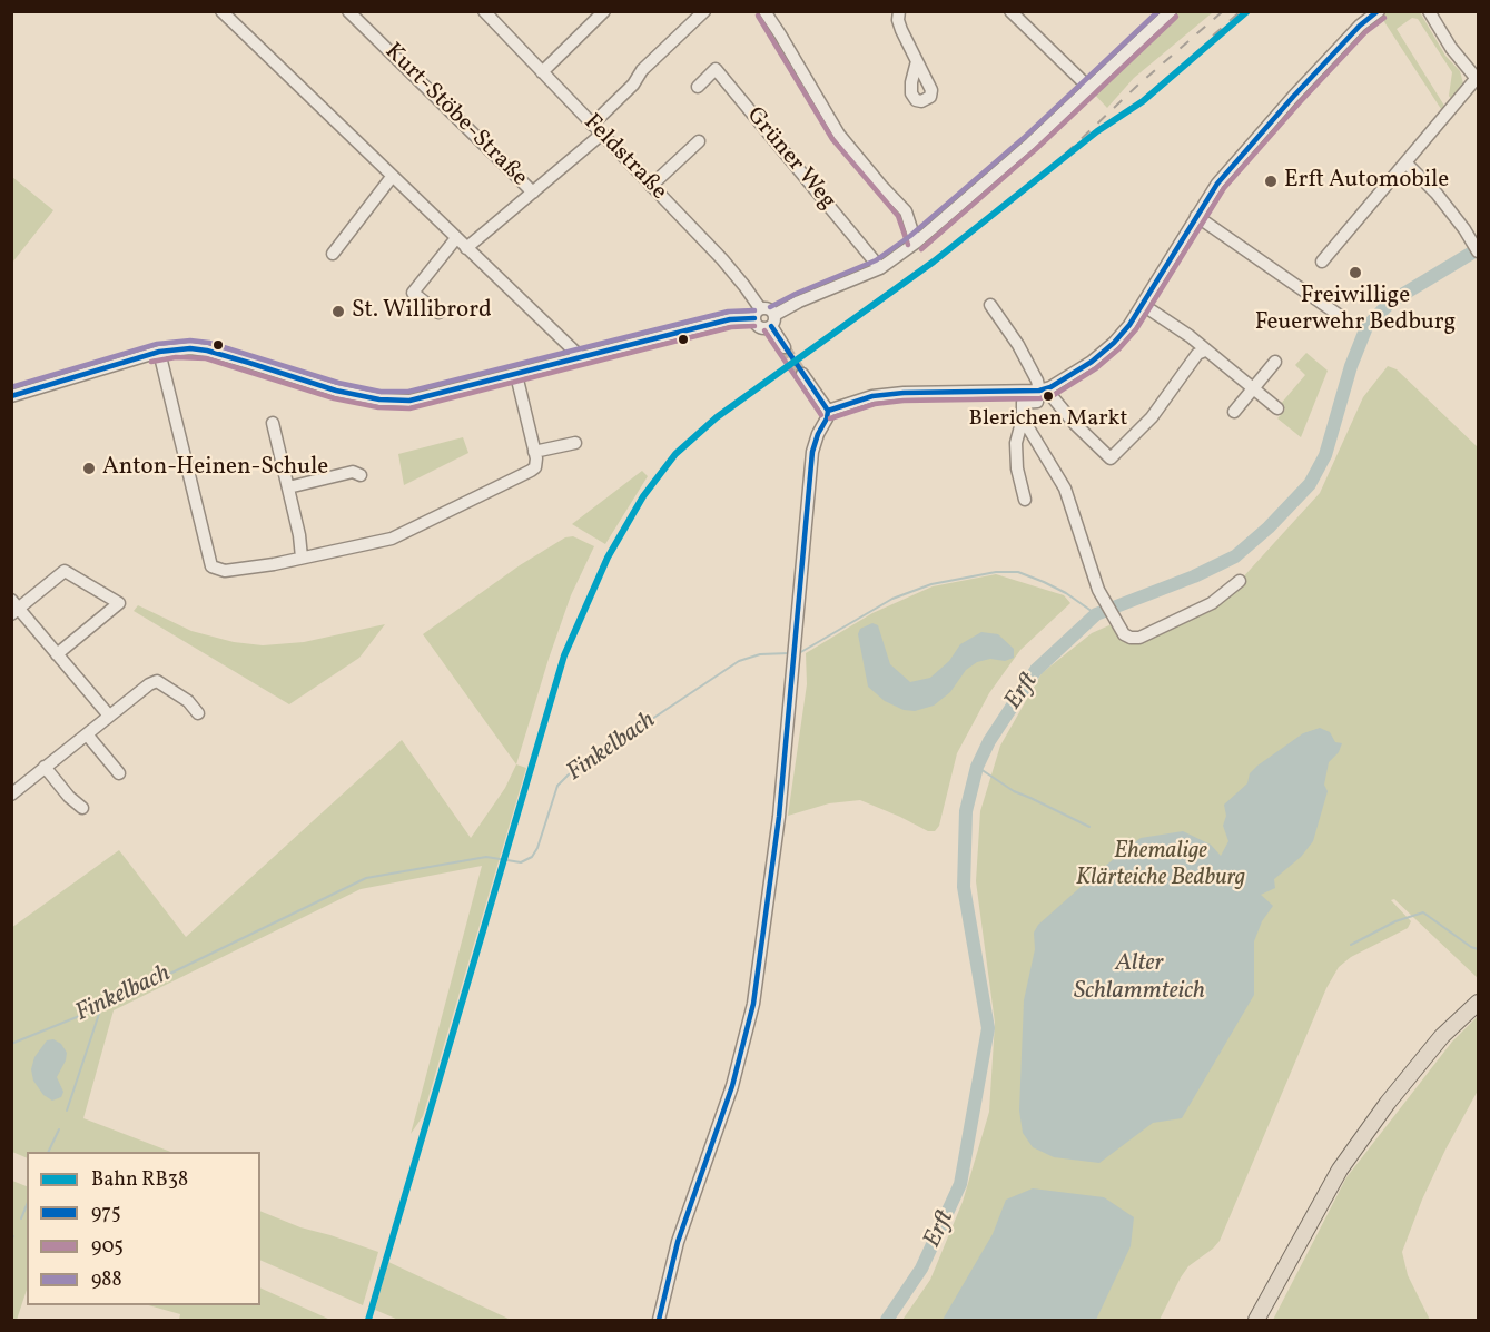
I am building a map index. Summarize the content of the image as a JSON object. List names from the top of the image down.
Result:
{
  "streets": {
    "street": ["Kurt-Stöbe-Straße", "Feldstraße", "Grüner Weg"]
  },
  "water": ["Erft", "Finkelbach", "Alter Schlammteich"],
  "parks": ["Ehemalige Klärteiche Bedburg"],
  "places": [
    "Erft Automobile",
    "Freiwillige Feuerwehr Bedburg",
    "St. Willibrord",
    "Blerichen Markt",
    "Anton-Heinen-Schule"
  ],
  "lines": [
    "rail line RB38",
    "transit line 975",
    "transit line 988",
    "transit line 905"
  ],
  "legend": [
    "Bahn RB38",
    "975",
    "905",
    "988"
  ]
}
